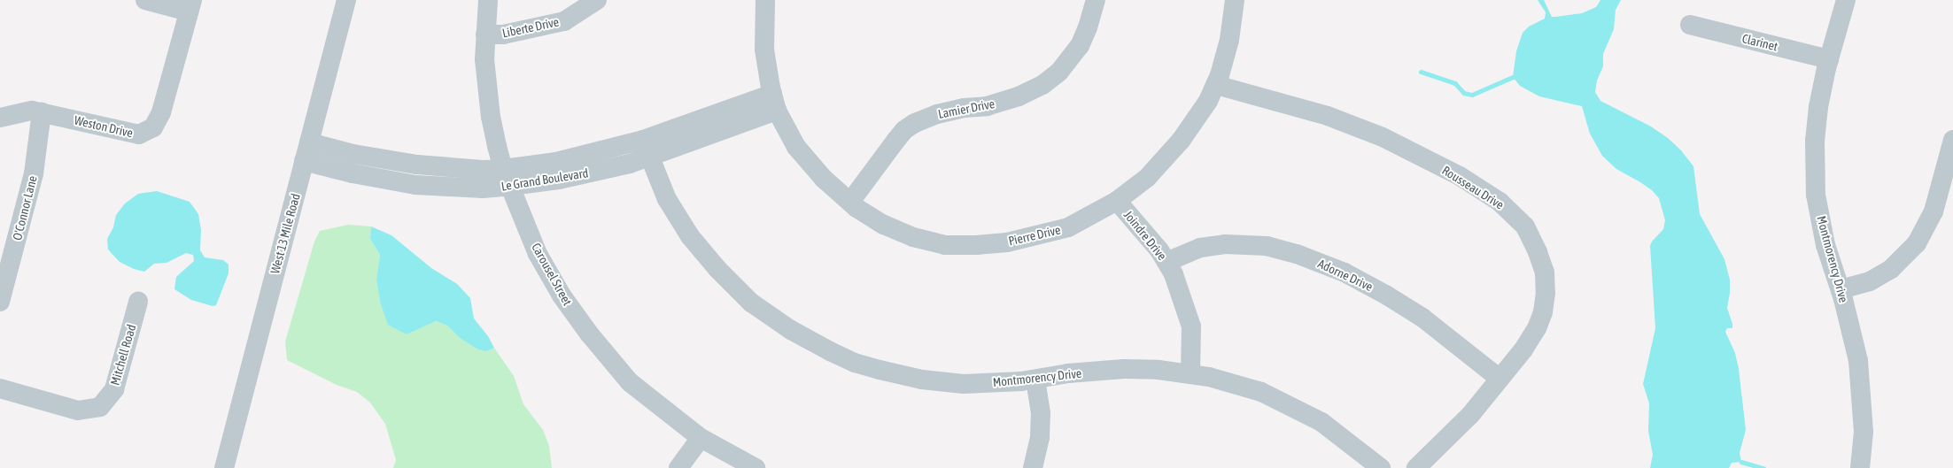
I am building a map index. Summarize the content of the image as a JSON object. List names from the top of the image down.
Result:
{
  "streets": {
    "street": [
      "Liberte Drive",
      "Clarinet",
      "Lamier Drive",
      "Weston Drive",
      "Le Grand Boulevard",
      "Rousseau Drive",
      "O'Connor Lane",
      "West 13 Mile Road",
      "Pierre Drive",
      "Joindre Drive",
      "Montmorency Drive",
      "Carousel Street",
      "Adorne Drive",
      "Mitchell Road"
    ]
  },
  "crossings": [
    ["Liberte Drive", "Carousel Street"],
    ["Clarinet", "Montmorency Drive"],
    ["Lamier Drive", "Pierre Drive"],
    ["Weston Drive", "O'Connor Lane"],
    ["Le Grand Boulevard", "West 13 Mile Road"],
    ["Le Grand Boulevard", "Pierre Drive"],
    ["Le Grand Boulevard", "Montmorency Drive"],
    ["Le Grand Boulevard", "Carousel Street"],
    ["Rousseau Drive", "Pierre Drive"],
    ["Rousseau Drive", "Adorne Drive"],
    ["Pierre Drive", "Joindre Drive"],
    ["Joindre Drive", "Montmorency Drive"],
    ["Joindre Drive", "Adorne Drive"]
  ]
}
